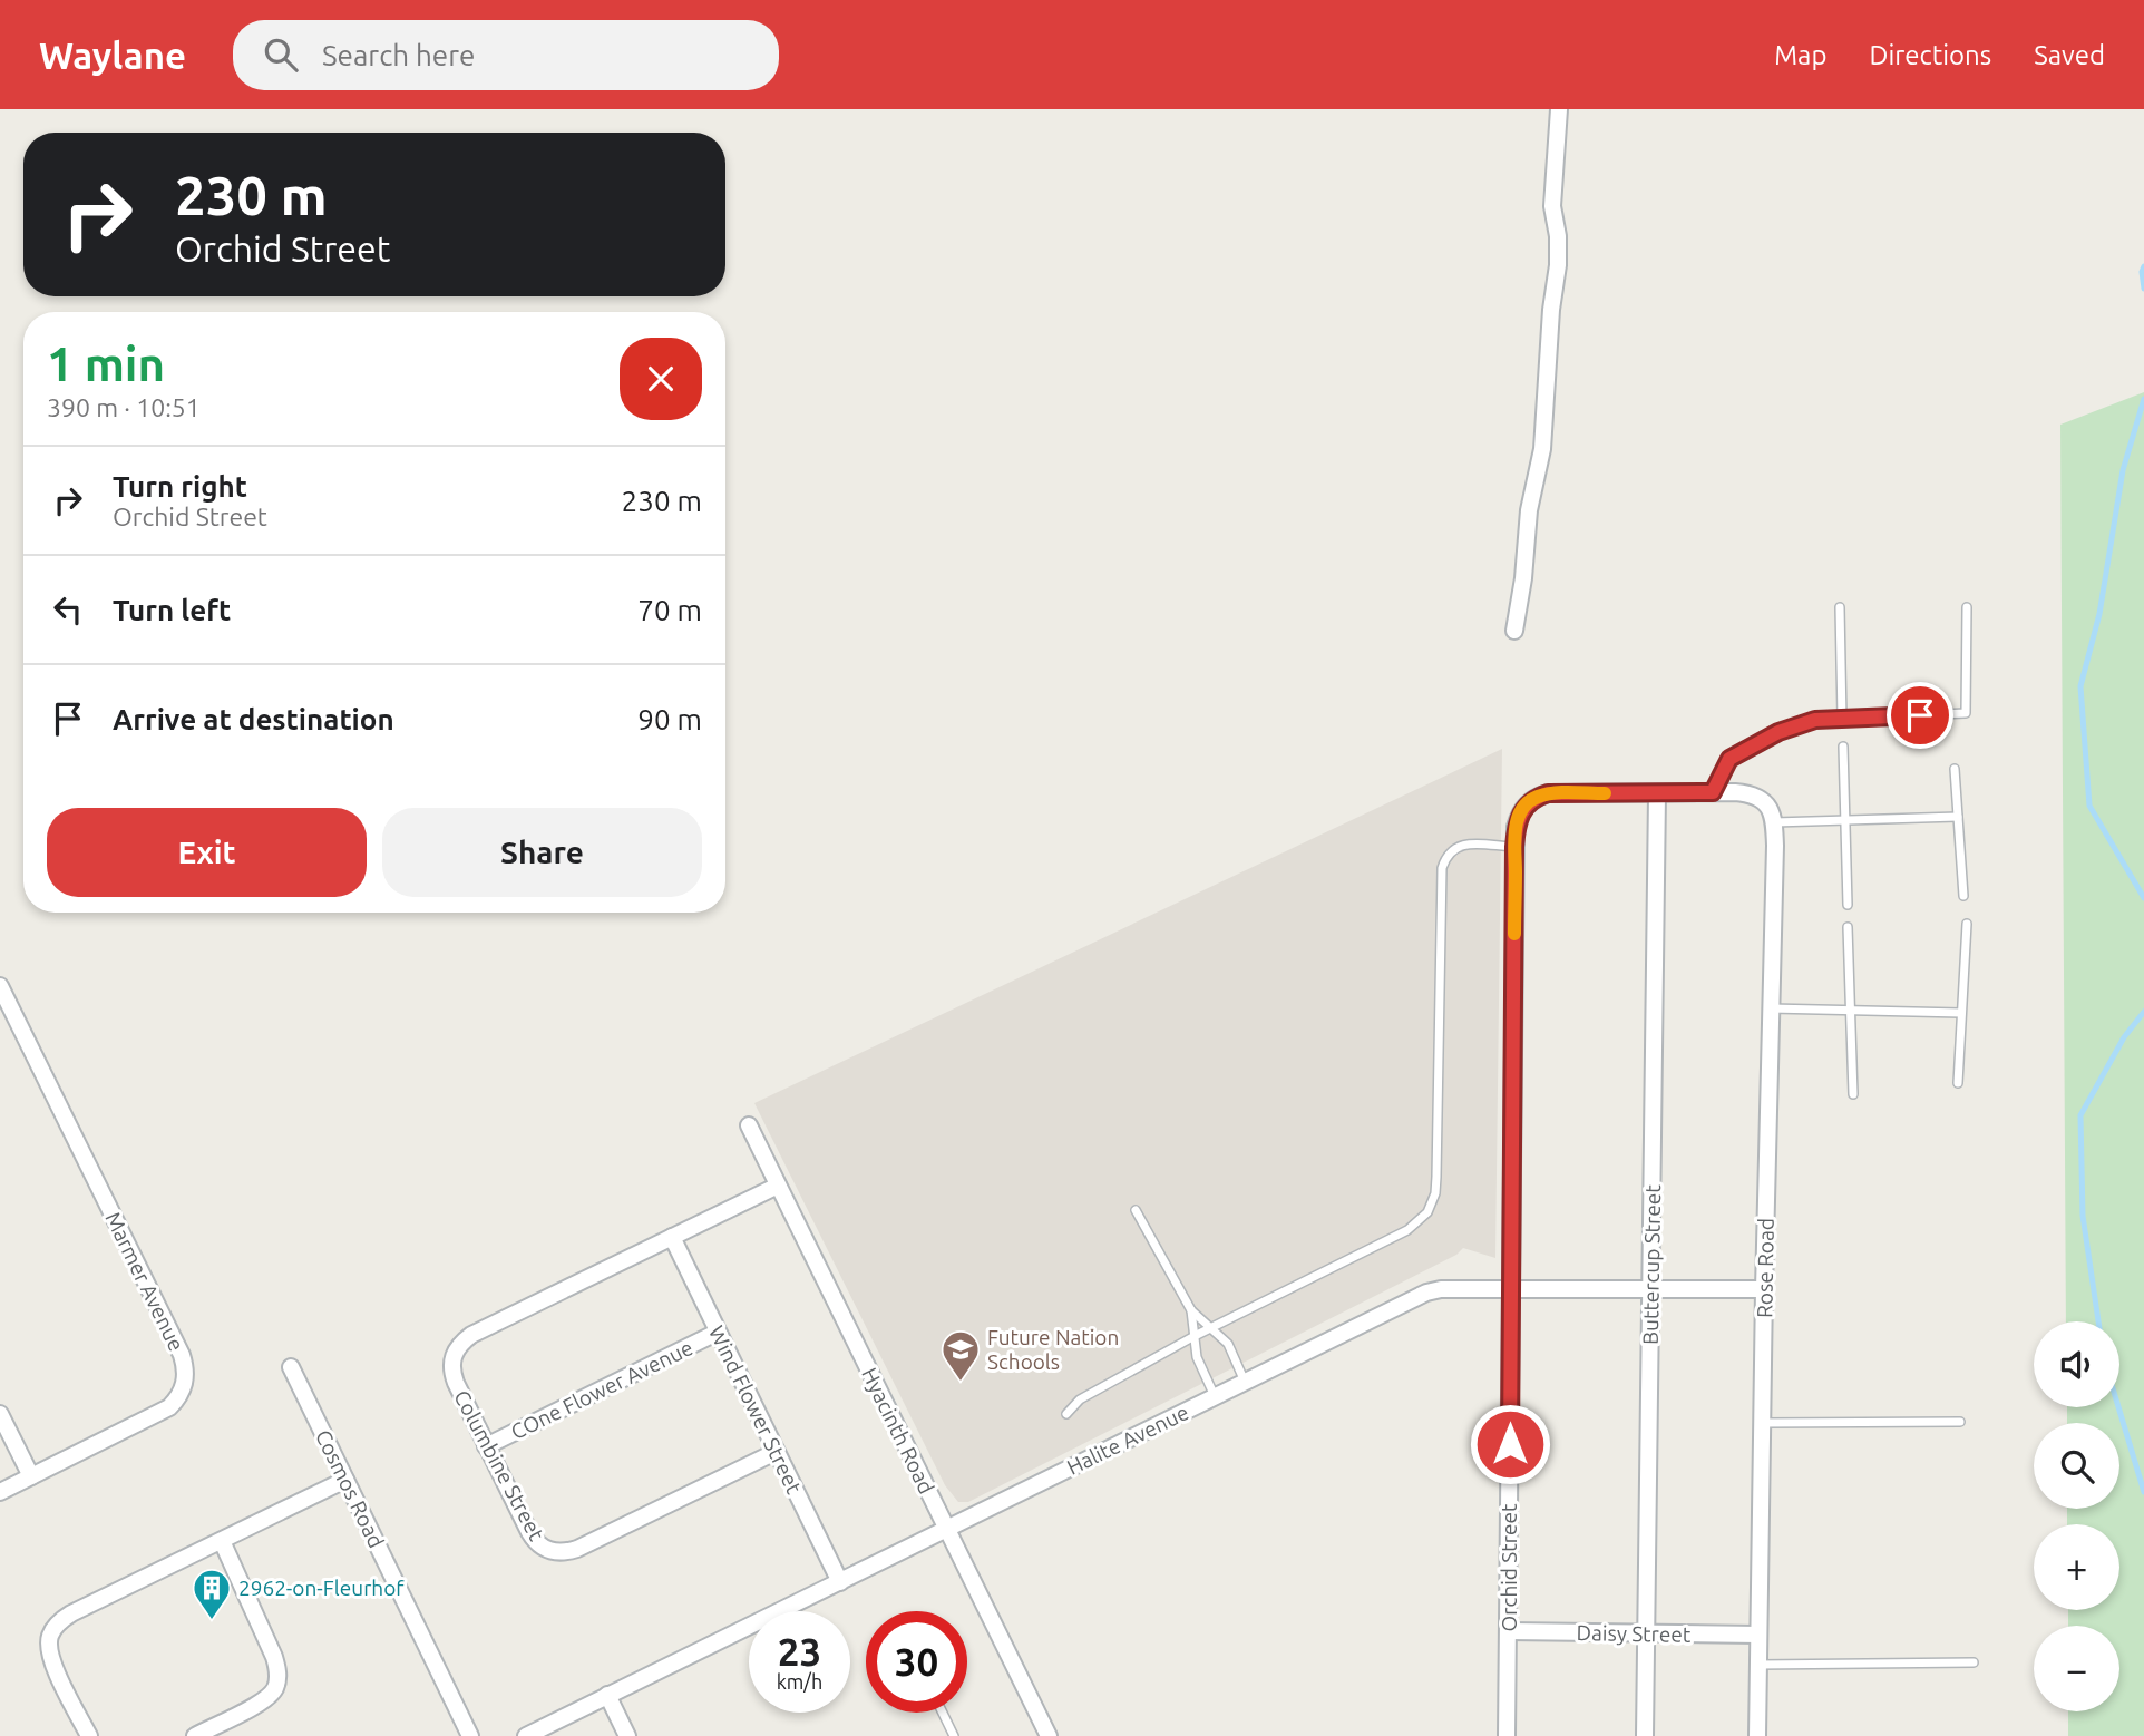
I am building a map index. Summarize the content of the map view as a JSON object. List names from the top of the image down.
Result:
{
  "streets": {
    "street": [
      "Buttercup Street",
      "Rose Road",
      "Marmer Avenue",
      "COne Flower Avenue",
      "Wind Flower Street",
      "Hyacinth Road",
      "Halite Avenue",
      "Columbine Street",
      "Cosmos Road",
      "Orchid Street",
      "Daisy Street"
    ]
  },
  "crossings": [
    ["Buttercup Street", "Halite Avenue"],
    ["Buttercup Street", "Orchid Street"],
    ["Buttercup Street", "Daisy Street"],
    ["Rose Road", "Halite Avenue"],
    ["Rose Road", "Orchid Street"],
    ["Rose Road", "Daisy Street"],
    ["COne Flower Avenue", "Wind Flower Street"],
    ["COne Flower Avenue", "Columbine Street"],
    ["Wind Flower Street", "Halite Avenue"],
    ["Wind Flower Street", "Columbine Street"],
    ["Hyacinth Road", "Halite Avenue"],
    ["Hyacinth Road", "Columbine Street"],
    ["Halite Avenue", "Orchid Street"],
    ["Orchid Street", "Daisy Street"]
  ],
  "places": {
    "school or university": ["Future Nation Schools"],
    "building": ["2962-on-Fleurhof"]
  },
  "page": {
    "header": "Waylane",
    "search": "Search here",
    "nav": ["Map", "Directions", "Saved"],
    "turn": ["230 m", "Orchid Street"],
    "heading": ["1 min", "390 m · 10:51"],
    "list": [
      {
        "name": "Turn right",
        "note": "Orchid Street",
        "value": "230 m"
      },
      {
        "name": "Turn left",
        "value": "70 m"
      },
      {
        "name": "Arrive at destination",
        "value": "90 m"
      }
    ],
    "buttons": ["Exit", "Share"],
    "map_buttons": ["+", "−"],
    "speed": "23 km/h",
    "limit": "30"
  }
}
